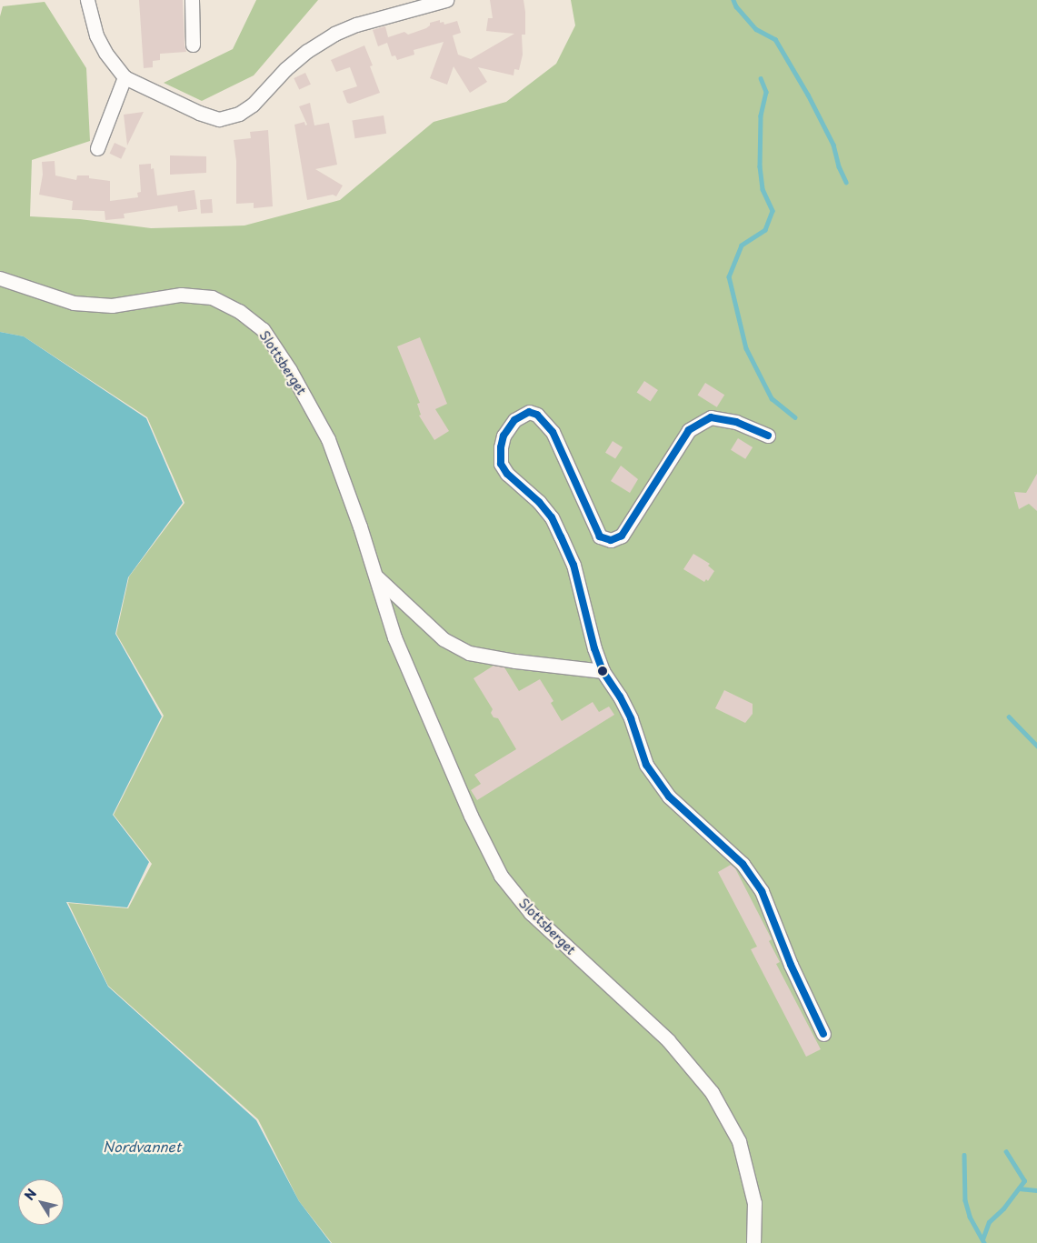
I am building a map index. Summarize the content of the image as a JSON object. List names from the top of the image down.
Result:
{
  "streets": {
    "street": ["Slottsberget"]
  },
  "water": ["Nordvannet"],
  "north": "top left"
}
